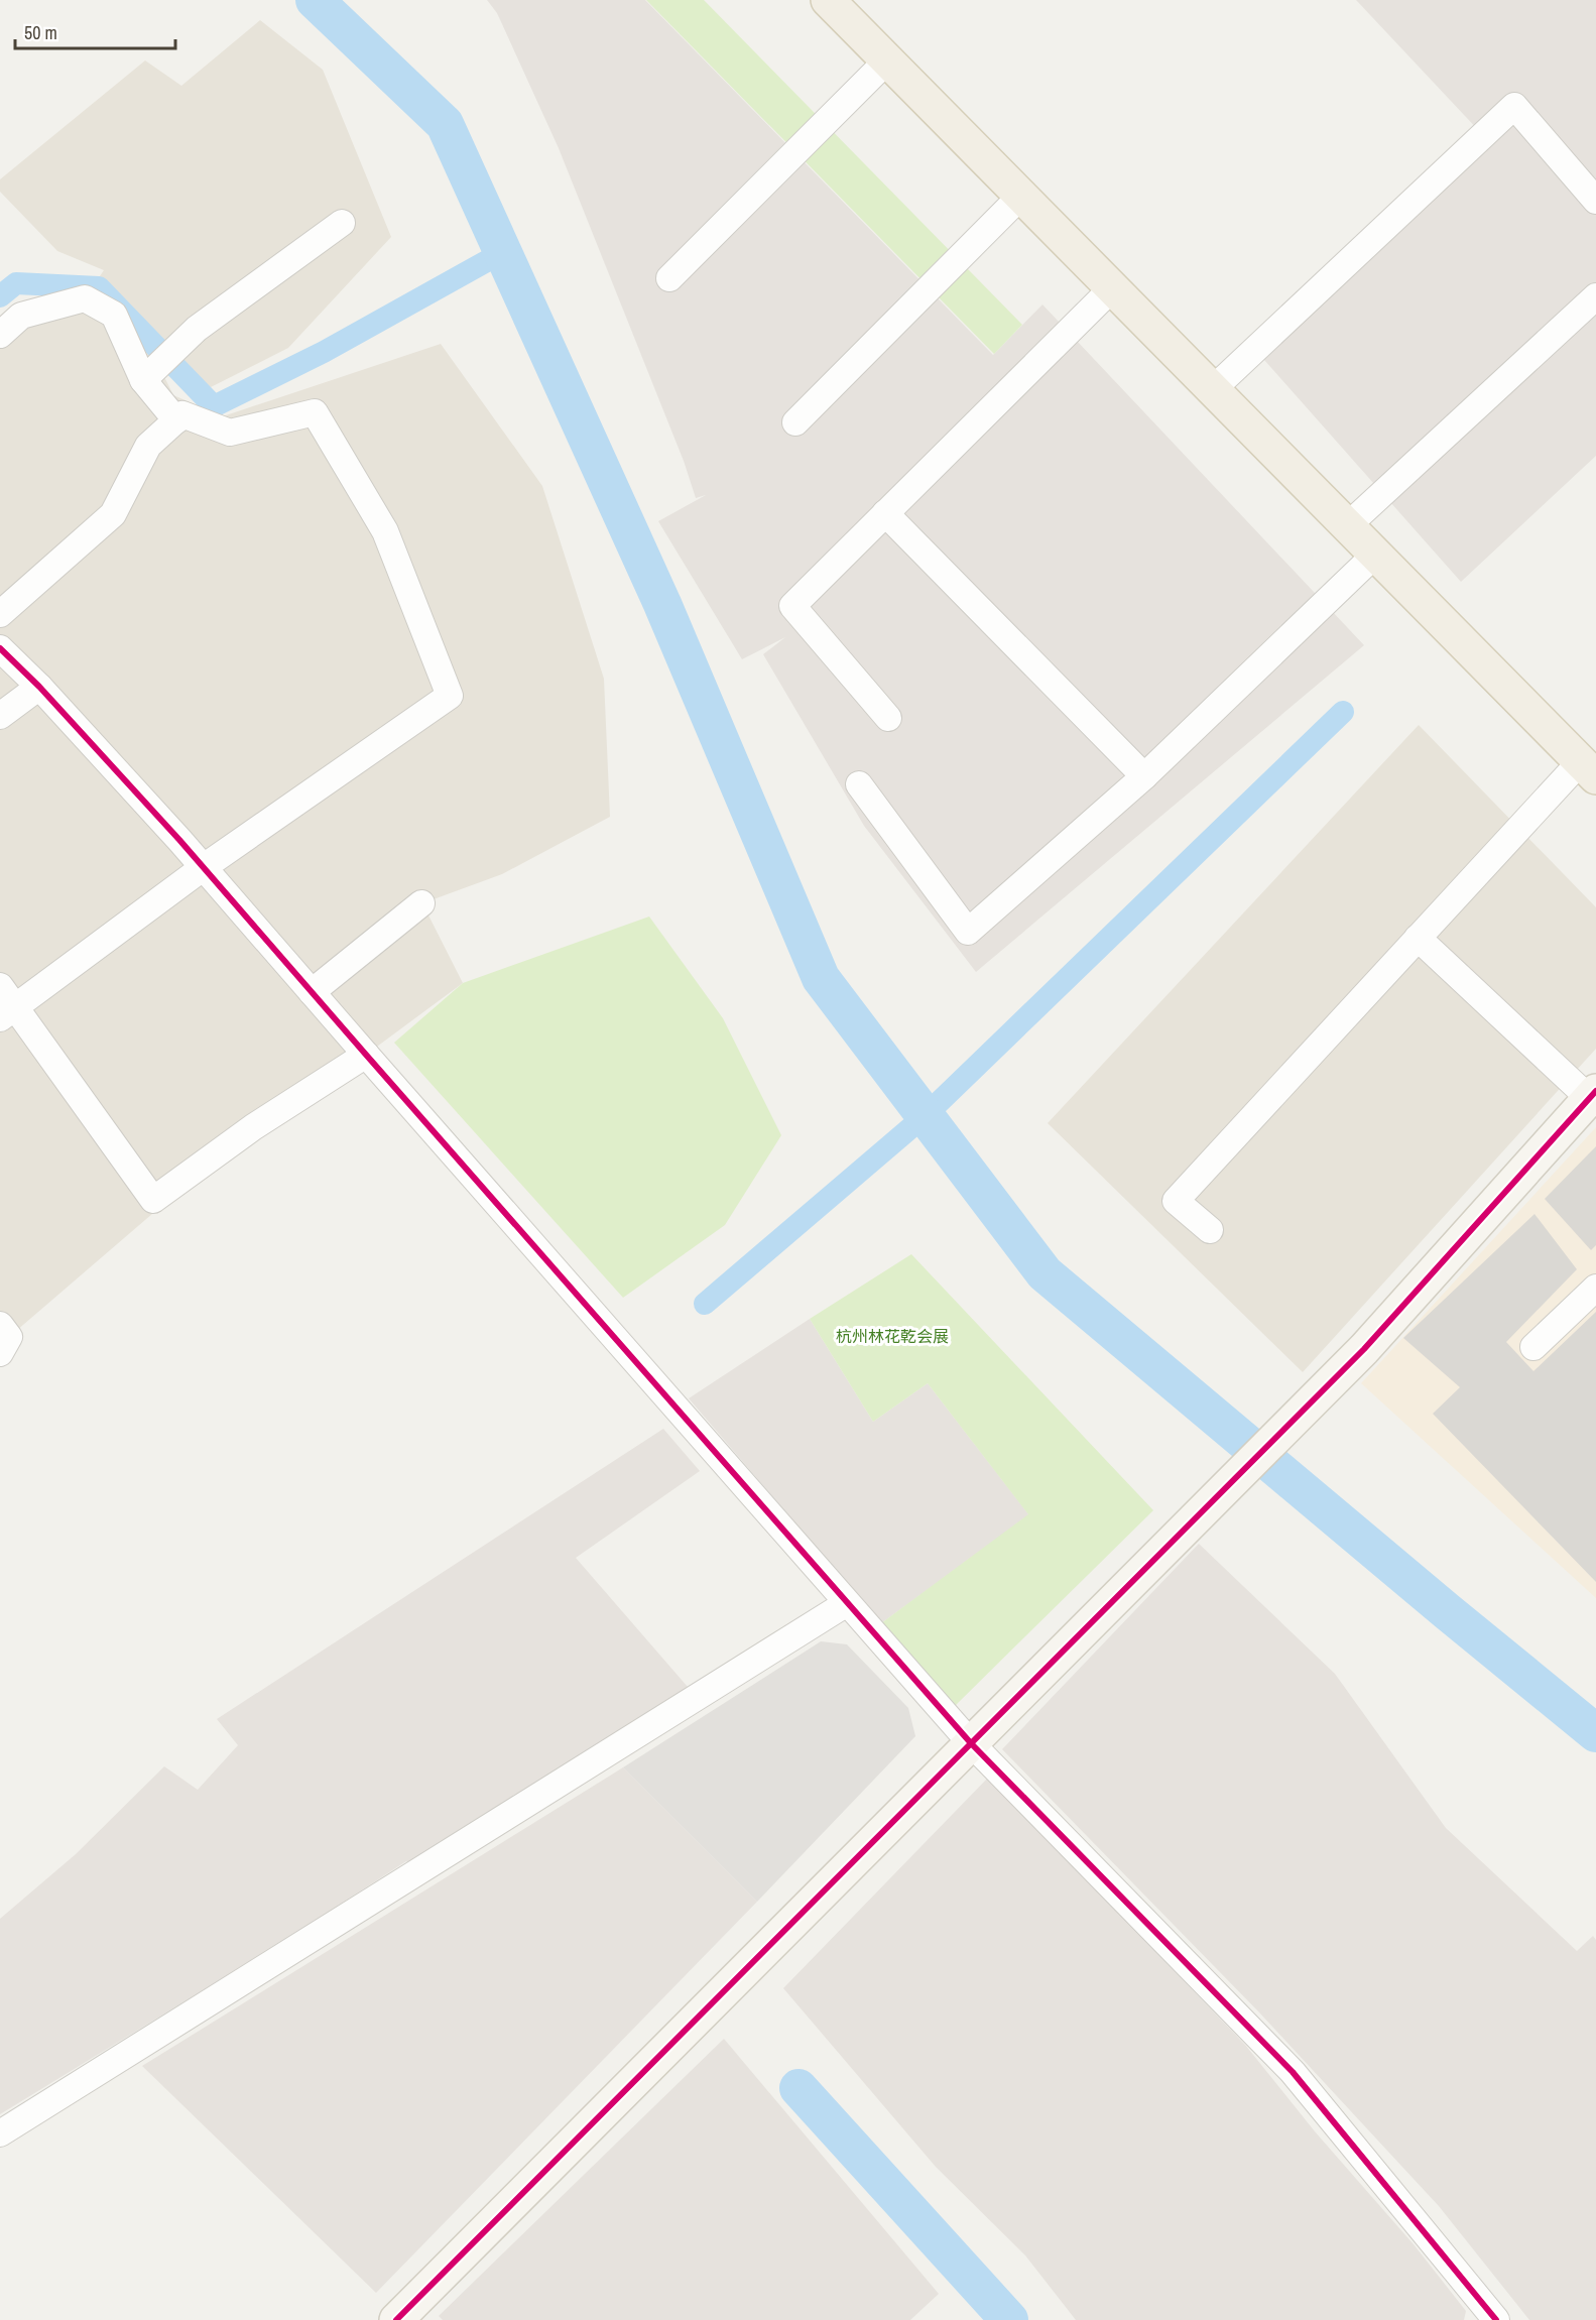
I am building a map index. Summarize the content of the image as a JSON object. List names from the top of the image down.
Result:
{
  "parks": ["杭州林花乾会展"],
  "scale_bar": "50 m"
}
